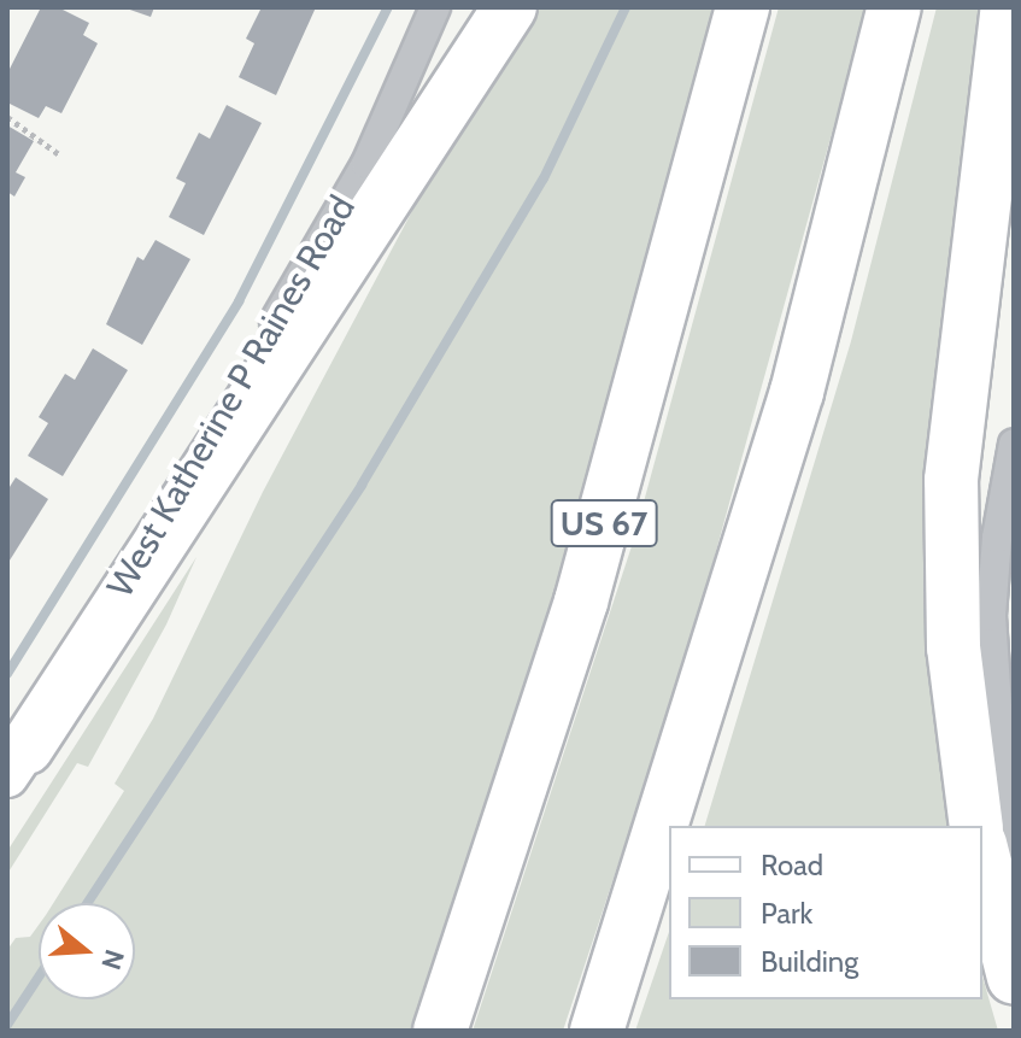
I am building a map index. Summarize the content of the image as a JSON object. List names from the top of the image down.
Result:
{
  "streets": {
    "highway": ["US 67"],
    "street": ["West Katherine P Raines Road"]
  },
  "legend": ["Road", "Park", "Building"],
  "north": "right"
}
